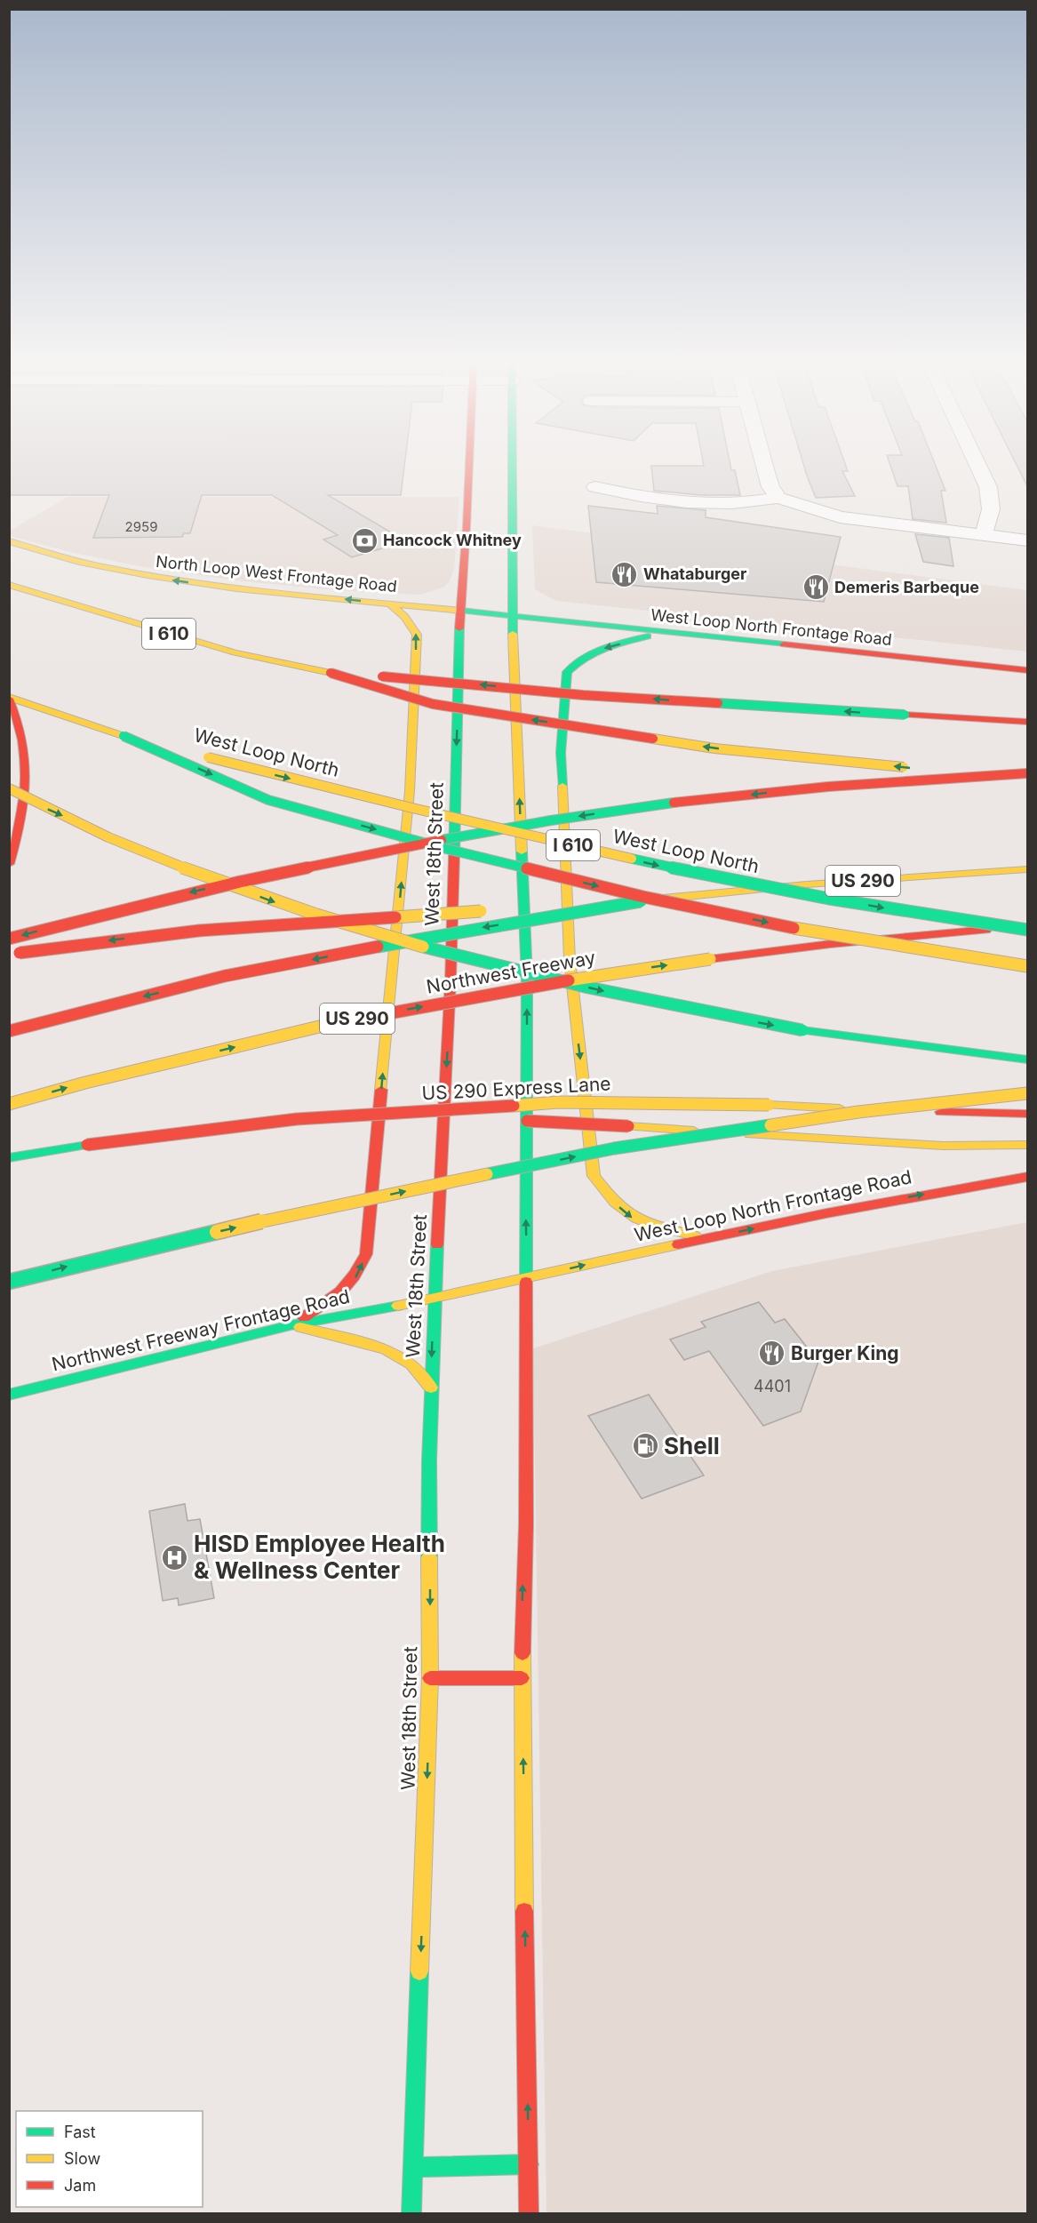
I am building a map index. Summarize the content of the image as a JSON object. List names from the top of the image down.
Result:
{
  "streets": {
    "main road": [
      "North Loop West Frontage Road",
      "West Loop North Frontage Road",
      "I 610",
      "West Loop North",
      "West 18th Street",
      "US 290",
      "Northwest Freeway",
      "US 290 Express Lane",
      "Northwest Freeway Frontage Road"
    ]
  },
  "crossings": [
    ["North Loop West Frontage Road", "West Loop North Frontage Road"],
    ["North Loop West Frontage Road", "West 18th Street"],
    ["West Loop North Frontage Road", "Northwest Freeway Frontage Road"],
    ["I 610", "West Loop North"],
    ["West Loop North", "Northwest Freeway"],
    ["West 18th Street", "Northwest Freeway Frontage Road"]
  ],
  "places": {
    "bank": ["Hancock Whitney"],
    "restaurant": ["Whataburger", "Demeris Barbeque", "Burger King"],
    "fuel station": ["Shell"],
    "hospital": ["HISD Employee Health & Wellness Center"]
  },
  "house_numbers": ["2959", "4401"],
  "legend": ["Fast", "Slow", "Jam"]
}
